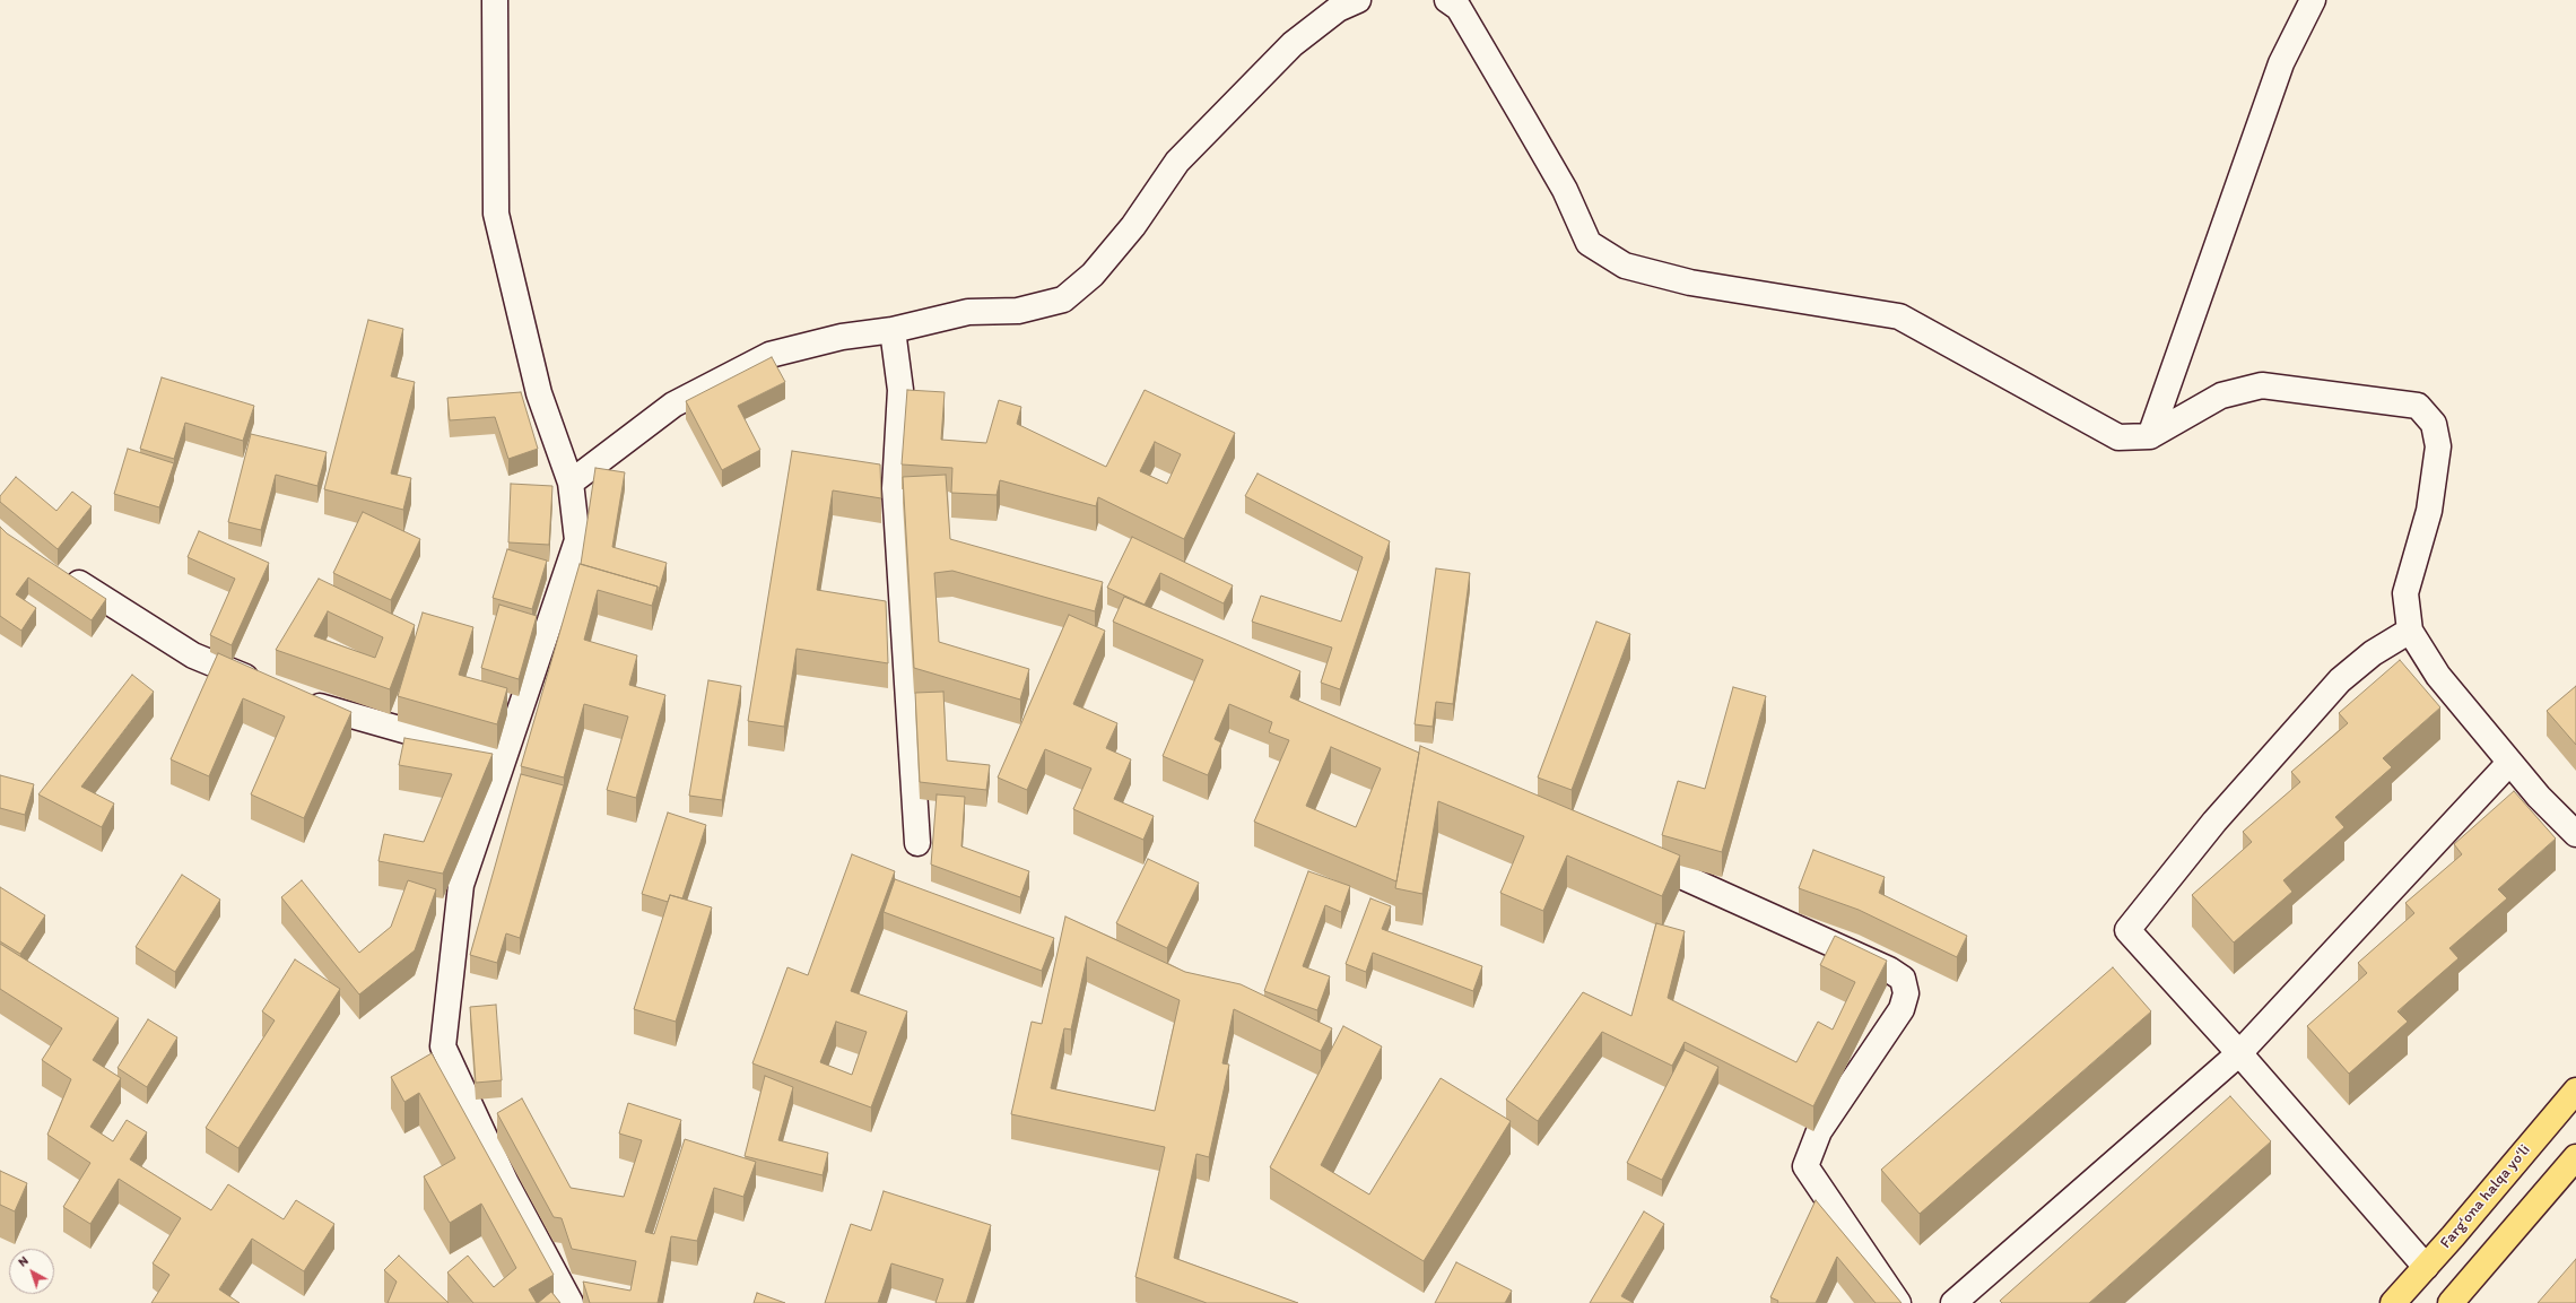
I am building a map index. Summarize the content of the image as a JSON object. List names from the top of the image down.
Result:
{
  "streets": {
    "highway": ["Farg‘ona halqa yo‘li"]
  },
  "north": "top left"
}
